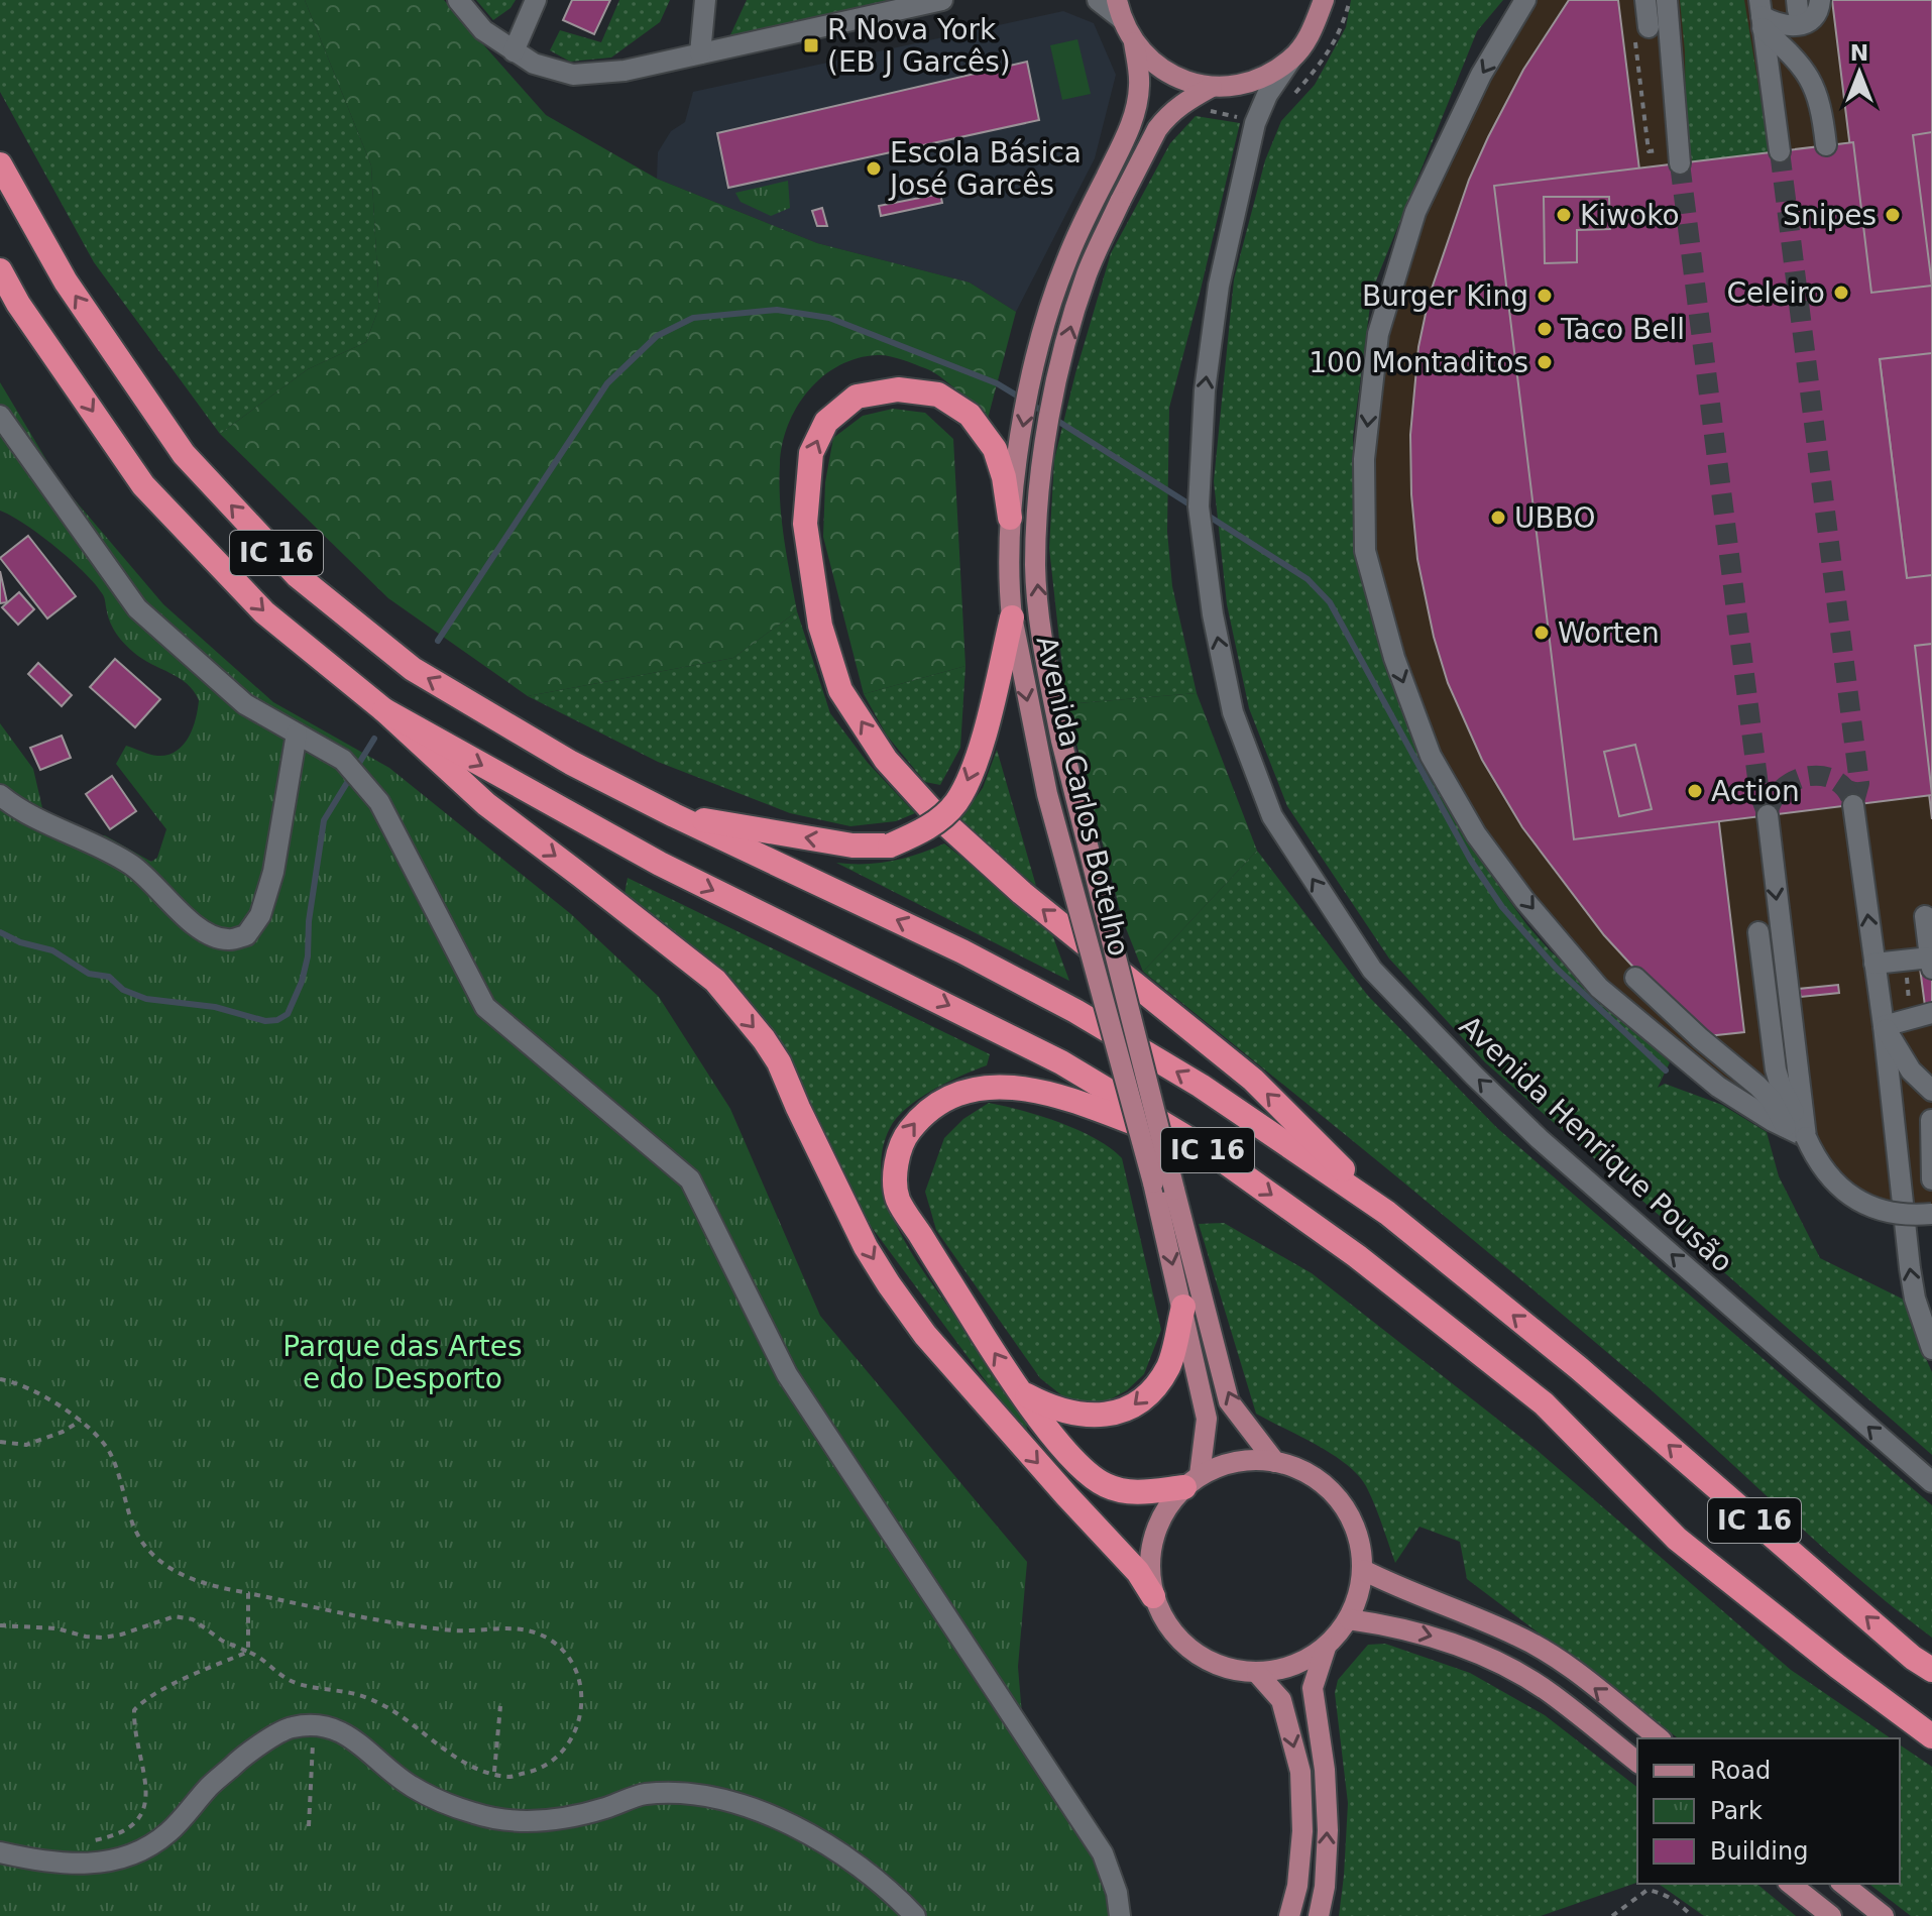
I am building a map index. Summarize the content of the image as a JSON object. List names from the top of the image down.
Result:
{
  "streets": {
    "highway": ["IC 16"],
    "main road": ["Avenida Carlos Botelho"],
    "street": ["Avenida Henrique Pousão"]
  },
  "one_way": ["Avenida Henrique Pousão"],
  "parks": ["Parque das Artes e do Desporto"],
  "places": {
    "transit": ["R Nova York (EB J Garcês)"],
    "other": [
      "Escola Básica José Garcês",
      "Kiwoko",
      "Snipes",
      "Celeiro",
      "Burger King",
      "Taco Bell",
      "100 Montaditos",
      "UBBO",
      "Worten",
      "Action"
    ]
  },
  "legend": ["Road", "Park", "Building"],
  "north": "top"
}
